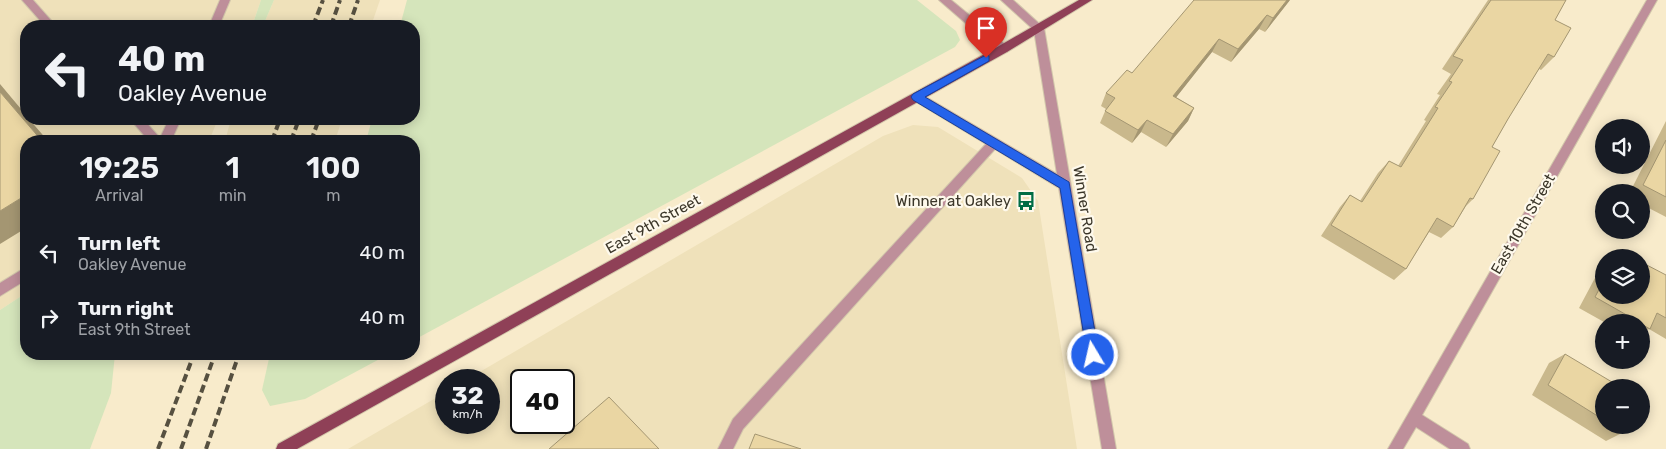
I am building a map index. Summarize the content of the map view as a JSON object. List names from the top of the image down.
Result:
{
  "streets": {
    "main road": ["East 9th Street"],
    "street": ["Winner Road", "East 10th Street"]
  },
  "crossings": [
    ["Winner Road", "East 9th Street"]
  ],
  "places": {
    "bus stop": ["Winner at Oakley"]
  },
  "page": {
    "turn": ["40 m", "Oakley Avenue"],
    "map_buttons": ["+", "−"],
    "eta": [
      "19:25",
      "Arrival",
      "1",
      "min",
      "100",
      "m"
    ],
    "list": [
      {
        "name": "Turn left",
        "note": "Oakley Avenue",
        "value": "40 m"
      },
      {
        "name": "Turn right",
        "note": "East 9th Street",
        "value": "40 m"
      }
    ],
    "speed": "32 km/h",
    "limit": "40"
  }
}
